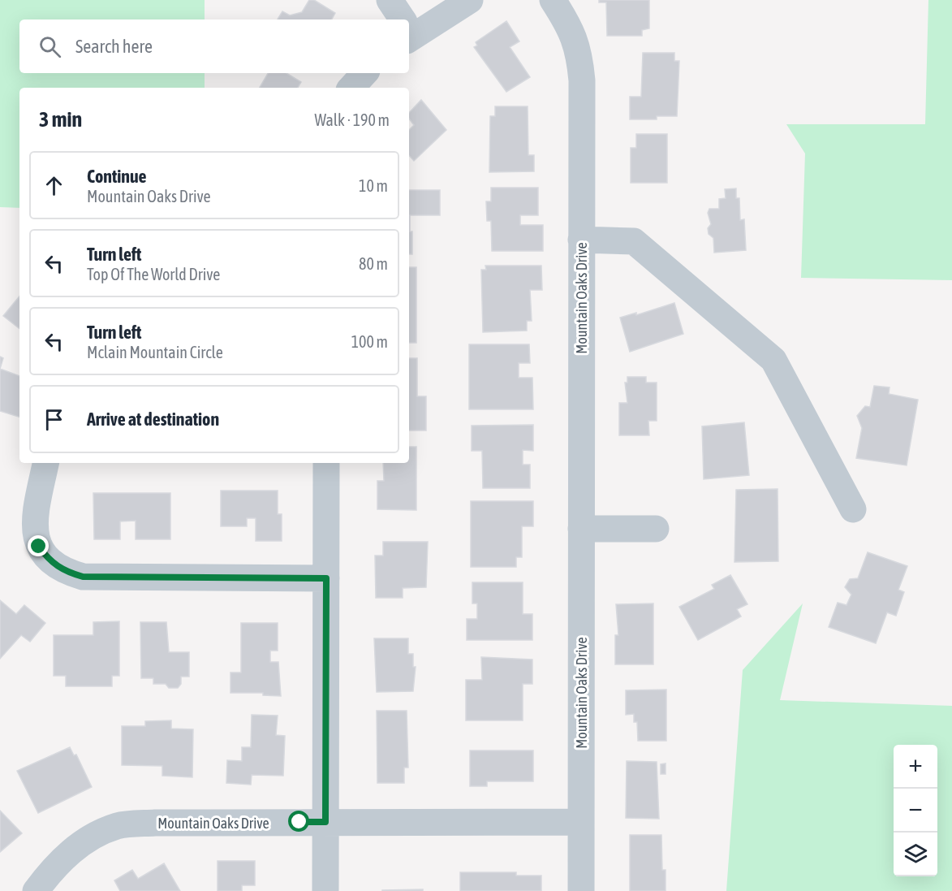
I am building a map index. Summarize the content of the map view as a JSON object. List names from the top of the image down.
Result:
{
  "streets": {
    "street": ["Mountain Oaks Drive"]
  },
  "page": {
    "search": "Search here",
    "heading": ["3 min", "Walk · 190 m"],
    "list": [
      ["Continue", "Mountain Oaks Drive", "10 m"],
      ["Turn left", "Top Of The World Drive", "80 m"],
      ["Turn left", "Mclain Mountain Circle", "100 m"],
      "Arrive at destination"
    ],
    "map_buttons": ["+", "−"]
  }
}
